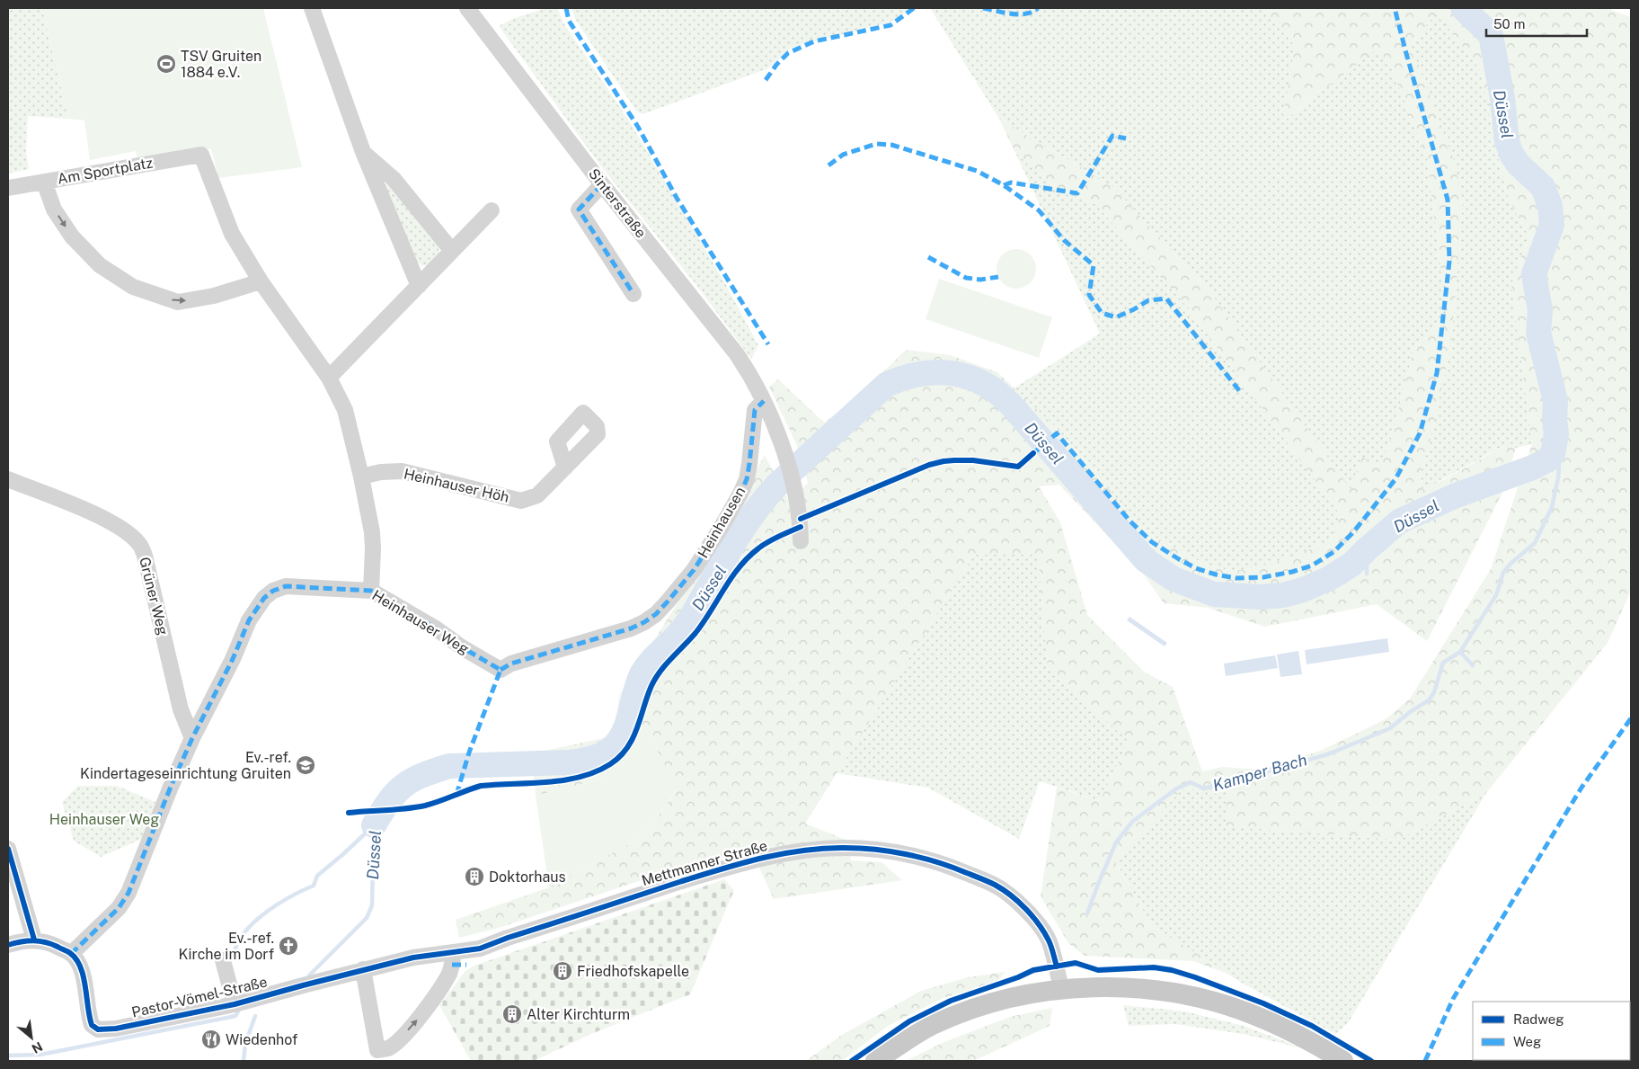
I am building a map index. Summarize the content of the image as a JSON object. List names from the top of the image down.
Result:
{
  "streets": {
    "street": [
      "Am Sportplatz",
      "Sinterstraße",
      "Heinhauser Höh",
      "Heinhausen",
      "Grüner Weg",
      "Heinhauser Weg",
      "Mettmanner Straße",
      "Pastor-Vömel-Straße"
    ]
  },
  "crossings": [
    ["Sinterstraße", "Heinhausen"],
    ["Heinhausen", "Heinhauser Weg"],
    ["Grüner Weg", "Heinhauser Weg"],
    ["Heinhauser Weg", "Pastor-Vömel-Straße"],
    ["Mettmanner Straße", "Pastor-Vömel-Straße"]
  ],
  "water": ["Düssel", "Kamper Bach"],
  "parks": ["Heinhauser Weg"],
  "places": {
    "sports": ["TSV Gruiten 1884 e.V."],
    "school or university": ["Ev.-ref. Kindertageseinrichtung Gruiten"],
    "building": ["Doktorhaus", "Friedhofskapelle", "Alter Kirchturm"],
    "church": ["Ev.-ref. Kirche im Dorf"],
    "restaurant": ["Wiedenhof"]
  },
  "legend": ["Radweg", "Weg"],
  "scale_bar": "50 m",
  "north": "bottom right"
}
